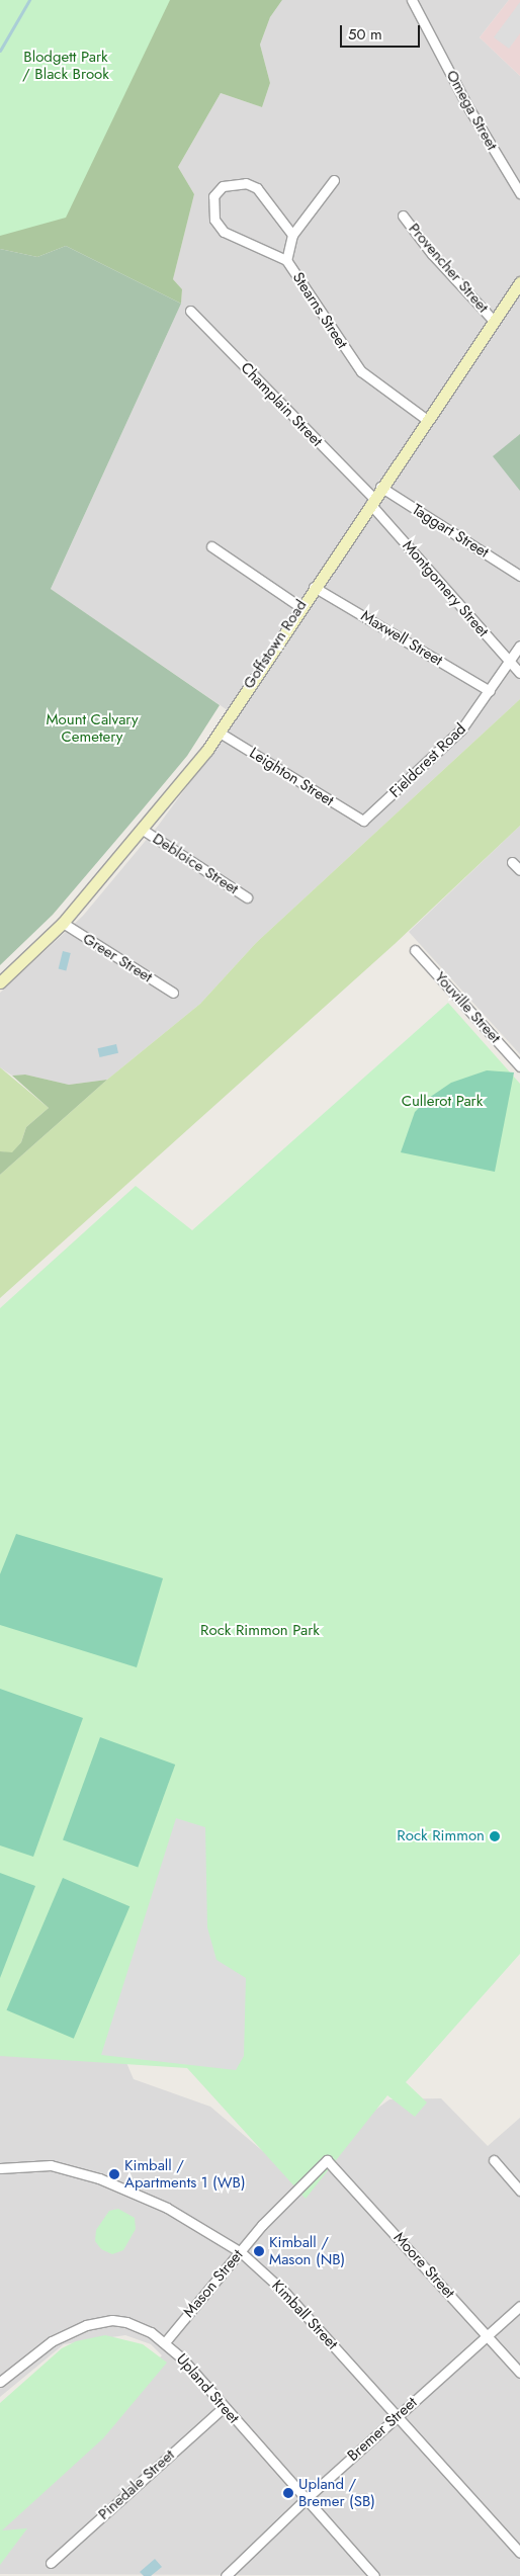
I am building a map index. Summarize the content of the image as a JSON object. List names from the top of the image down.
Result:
{
  "streets": {
    "main road": ["Goffstown Road"],
    "street": [
      "Omega Street",
      "Provencher Street",
      "Stearns Street",
      "Champlain Street",
      "Taggart Street",
      "Montgomery Street",
      "Maxwell Street",
      "Fieldcrest Road",
      "Leighton Street",
      "Debloice Street",
      "Greer Street",
      "Youville Street",
      "Moore Street",
      "Mason Street",
      "Kimball Street",
      "Upland Street",
      "Bremer Street",
      "Pinedale Street"
    ]
  },
  "crossings": [
    ["Provencher Street", "Goffstown Road"],
    ["Stearns Street", "Goffstown Road"],
    ["Champlain Street", "Montgomery Street"],
    ["Champlain Street", "Goffstown Road"],
    ["Taggart Street", "Goffstown Road"],
    ["Montgomery Street", "Goffstown Road"],
    ["Montgomery Street", "Fieldcrest Road"],
    ["Maxwell Street", "Goffstown Road"],
    ["Maxwell Street", "Fieldcrest Road"],
    ["Goffstown Road", "Leighton Street"],
    ["Goffstown Road", "Debloice Street"],
    ["Goffstown Road", "Greer Street"],
    ["Fieldcrest Road", "Leighton Street"],
    ["Moore Street", "Mason Street"],
    ["Moore Street", "Bremer Street"],
    ["Mason Street", "Kimball Street"],
    ["Mason Street", "Upland Street"],
    ["Kimball Street", "Bremer Street"],
    ["Upland Street", "Bremer Street"],
    ["Upland Street", "Pinedale Street"]
  ],
  "parks": [
    "Blodgett Park / Black Brook",
    "Mount Calvary Cemetery",
    "Cullerot Park",
    "Rock Rimmon Park"
  ],
  "places": [
    "Rock Rimmon",
    "Kimball / Apartments 1 (WB)",
    "Kimball / Mason (NB)",
    "Upland / Bremer (SB)"
  ],
  "scale_bar": "50 m"
}
